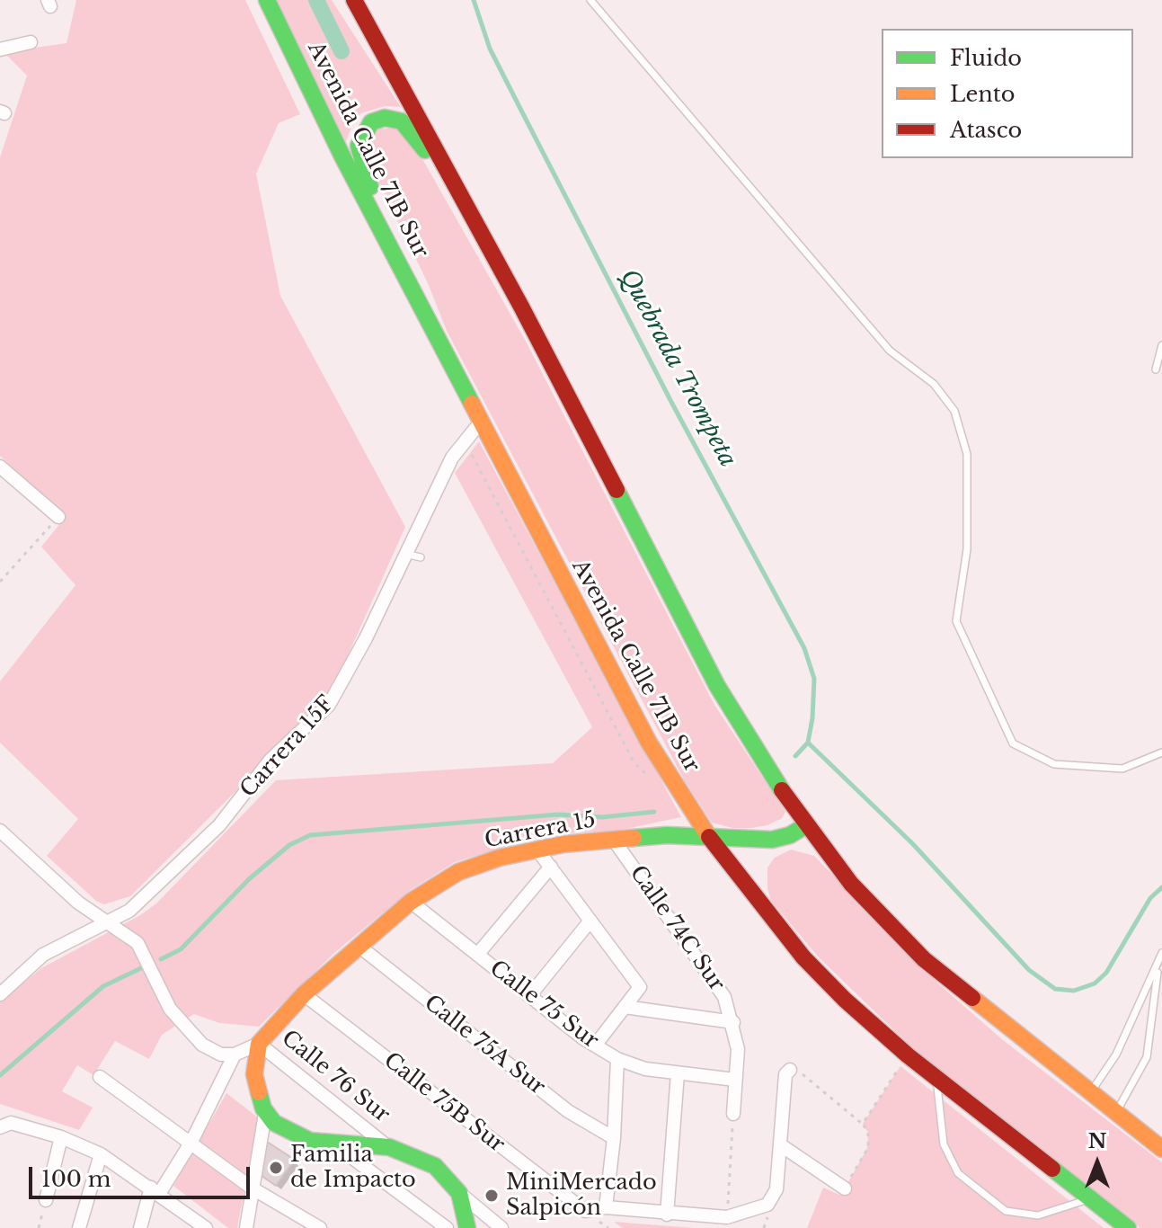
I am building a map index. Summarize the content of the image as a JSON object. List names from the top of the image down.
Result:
{
  "streets": {
    "main road": ["Avenida Calle 71B Sur", "Carrera 15", "Calle 76 Sur"],
    "street": [
      "Carrera 15F",
      "Calle 74C Sur",
      "Calle 75 Sur",
      "Calle 75A Sur",
      "Calle 75B Sur"
    ]
  },
  "crossings": [
    ["Avenida Calle 71B Sur", "Carrera 15F"],
    ["Avenida Calle 71B Sur", "Carrera 15"],
    ["Carrera 15", "Calle 74C Sur"],
    ["Carrera 15", "Calle 75 Sur"],
    ["Carrera 15", "Calle 75A Sur"],
    ["Carrera 15", "Calle 76 Sur"],
    ["Carrera 15", "Calle 75B Sur"],
    ["Calle 74C Sur", "Calle 75 Sur"]
  ],
  "water": ["Quebrada Trompeta"],
  "places": ["Familia de Impacto", "MiniMercado Salpicón"],
  "legend": ["Fluido", "Lento", "Atasco"],
  "scale_bar": "100 m",
  "north": "top"
}
